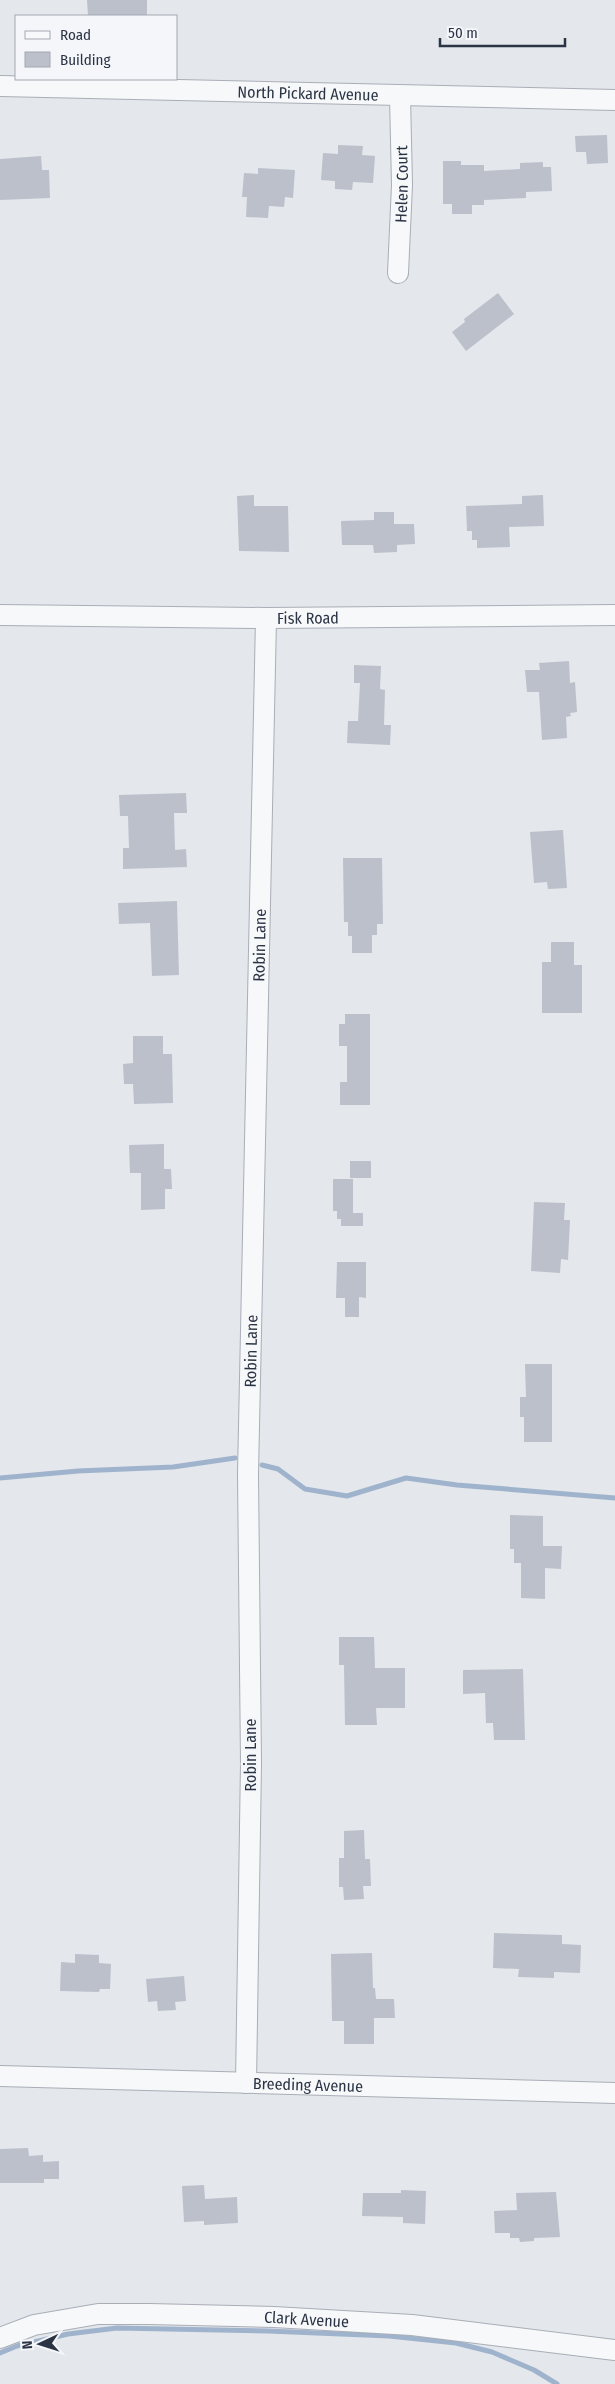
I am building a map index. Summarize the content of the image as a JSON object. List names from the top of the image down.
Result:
{
  "streets": {
    "street": [
      "North Pickard Avenue",
      "Helen Court",
      "Fisk Road",
      "Robin Lane",
      "Breeding Avenue",
      "Clark Avenue"
    ]
  },
  "crossings": [
    ["North Pickard Avenue", "Helen Court"],
    ["Fisk Road", "Robin Lane"],
    ["Robin Lane", "Breeding Avenue"]
  ],
  "legend": ["Road", "Building"],
  "scale_bar": "50 m",
  "north": "left"
}
